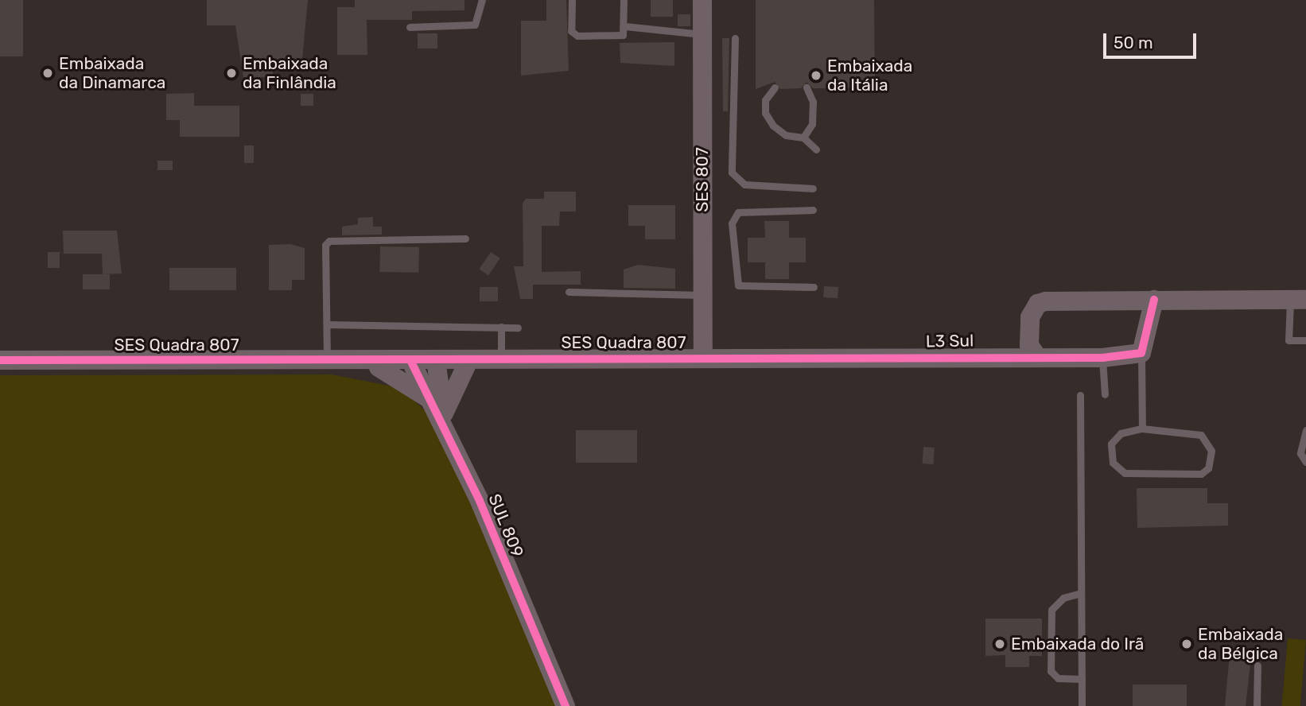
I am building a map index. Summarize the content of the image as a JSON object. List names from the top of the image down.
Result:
{
  "streets": {
    "street": [
      "SES 807",
      "L3 Sul",
      "SES Quadra 807",
      "SUL 809"
    ]
  },
  "crossings": [
    ["SES 807", "L3 Sul"],
    ["SES 807", "SES Quadra 807"],
    ["L3 Sul", "SES Quadra 807"],
    ["SES Quadra 807", "SUL 809"]
  ],
  "places": [
    "Embaixada da Dinamarca",
    "Embaixada da Finlândia",
    "Embaixada da Itália",
    "Embaixada do Irã",
    "Embaixada da Bélgica"
  ],
  "scale_bar": "50 m"
}
